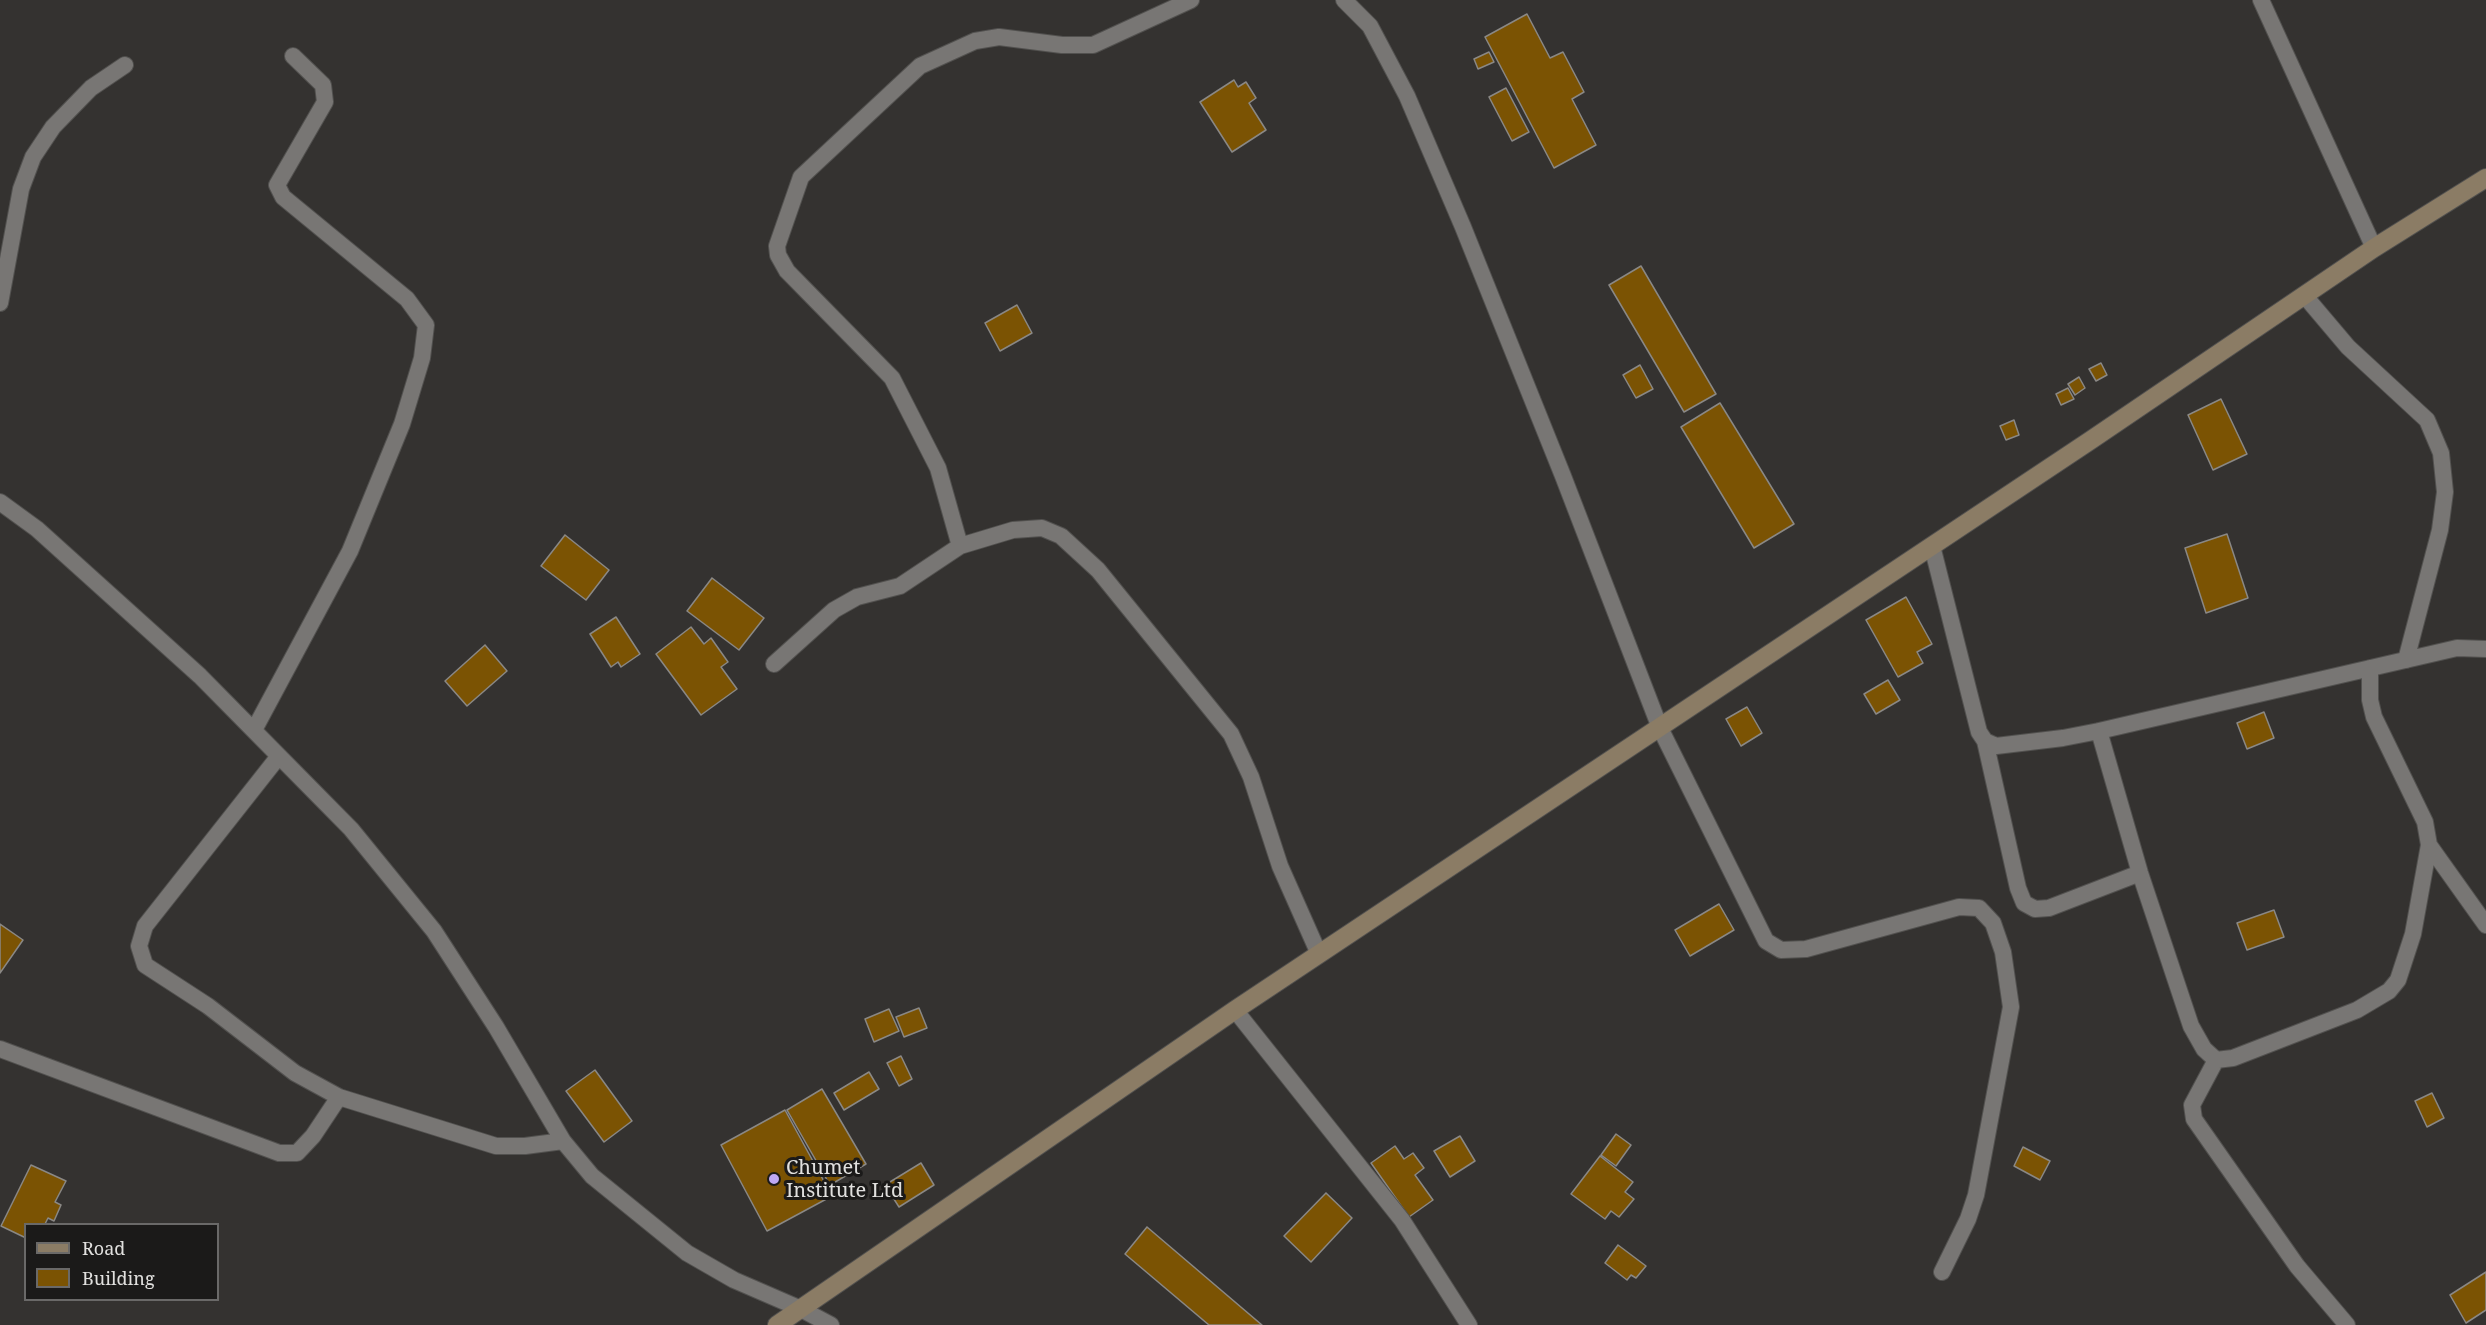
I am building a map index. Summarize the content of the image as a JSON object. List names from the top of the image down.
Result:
{
  "places": ["Chumet Institute Ltd"],
  "legend": ["Road", "Building"]
}
